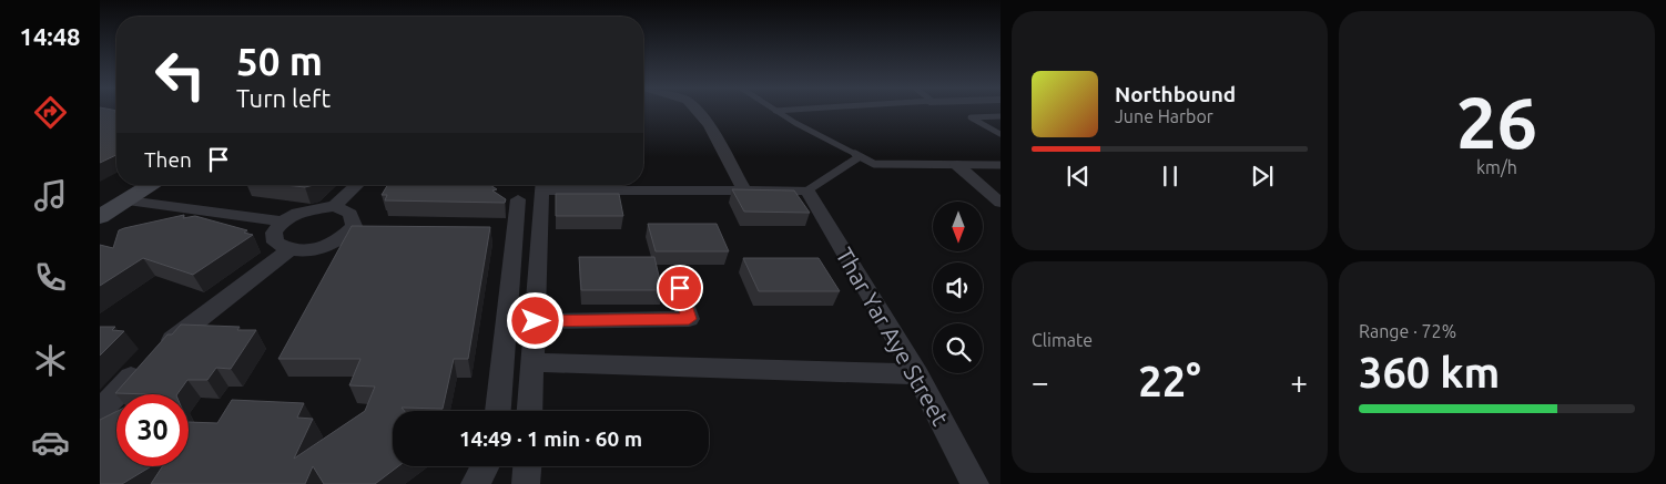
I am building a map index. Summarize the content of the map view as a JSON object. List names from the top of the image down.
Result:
{
  "streets": {
    "street": ["Thar Yar Aye Street"]
  },
  "north": "bottom",
  "page": {
    "tabs": "14:48",
    "tile": [
      ["26", "km/h"],
      "Climate",
      ["Range · 72%", "360 km"]
    ],
    "turn": ["50 m", "Turn left"],
    "song": ["Northbound", "June Harbor"],
    "then": "Then",
    "heat": ["−", "22°", "+"],
    "limit": "30",
    "trip": "14:49 · 1 min · 60 m"
  }
}
